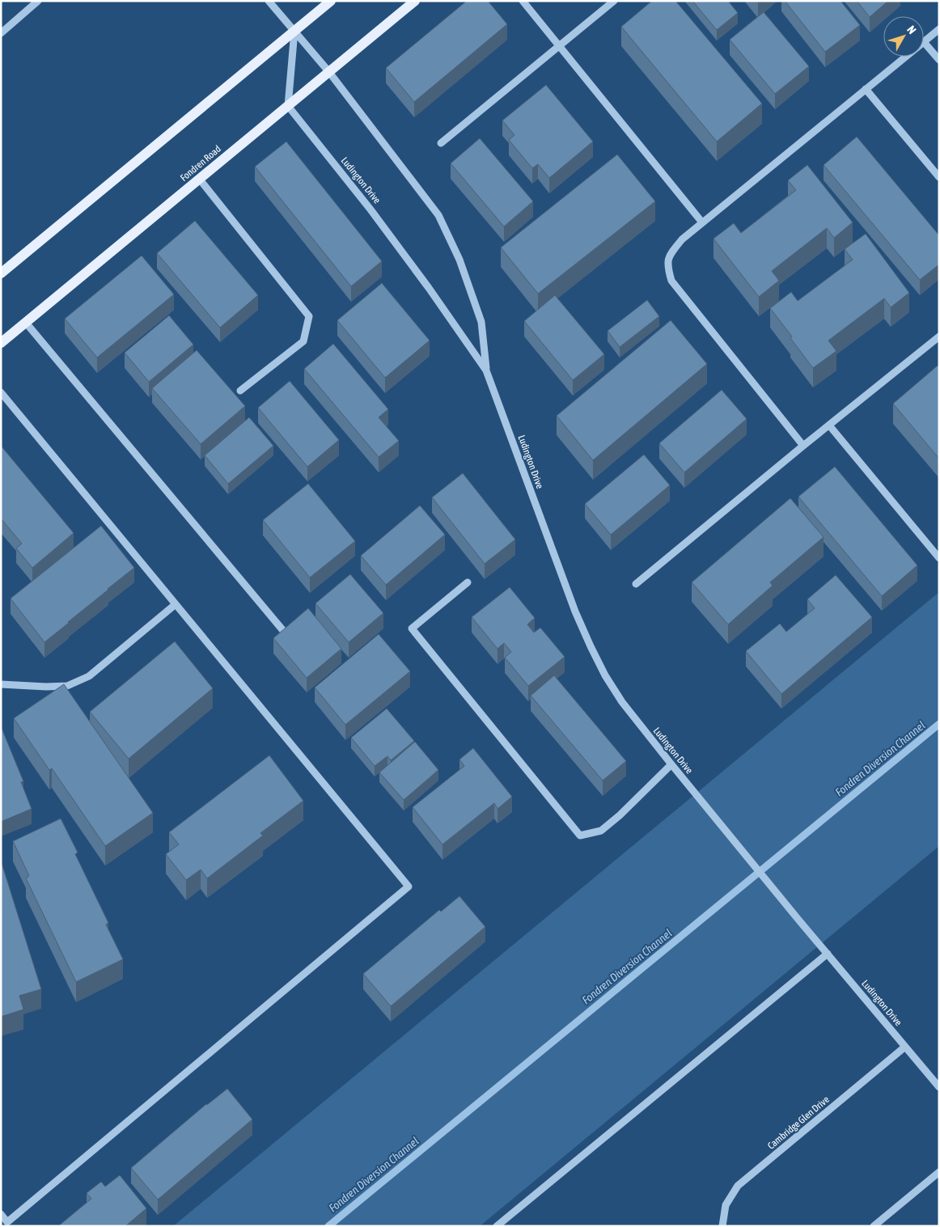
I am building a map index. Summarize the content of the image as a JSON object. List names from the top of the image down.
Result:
{
  "streets": {
    "main road": ["Fondren Road"],
    "street": ["Ludington Drive", "Cambridge Glen Drive"]
  },
  "crossings": [
    ["Fondren Road", "Ludington Drive"],
    ["Ludington Drive", "Cambridge Glen Drive"]
  ],
  "water": ["Fondren Diversion Channel"],
  "north": "top right"
}
